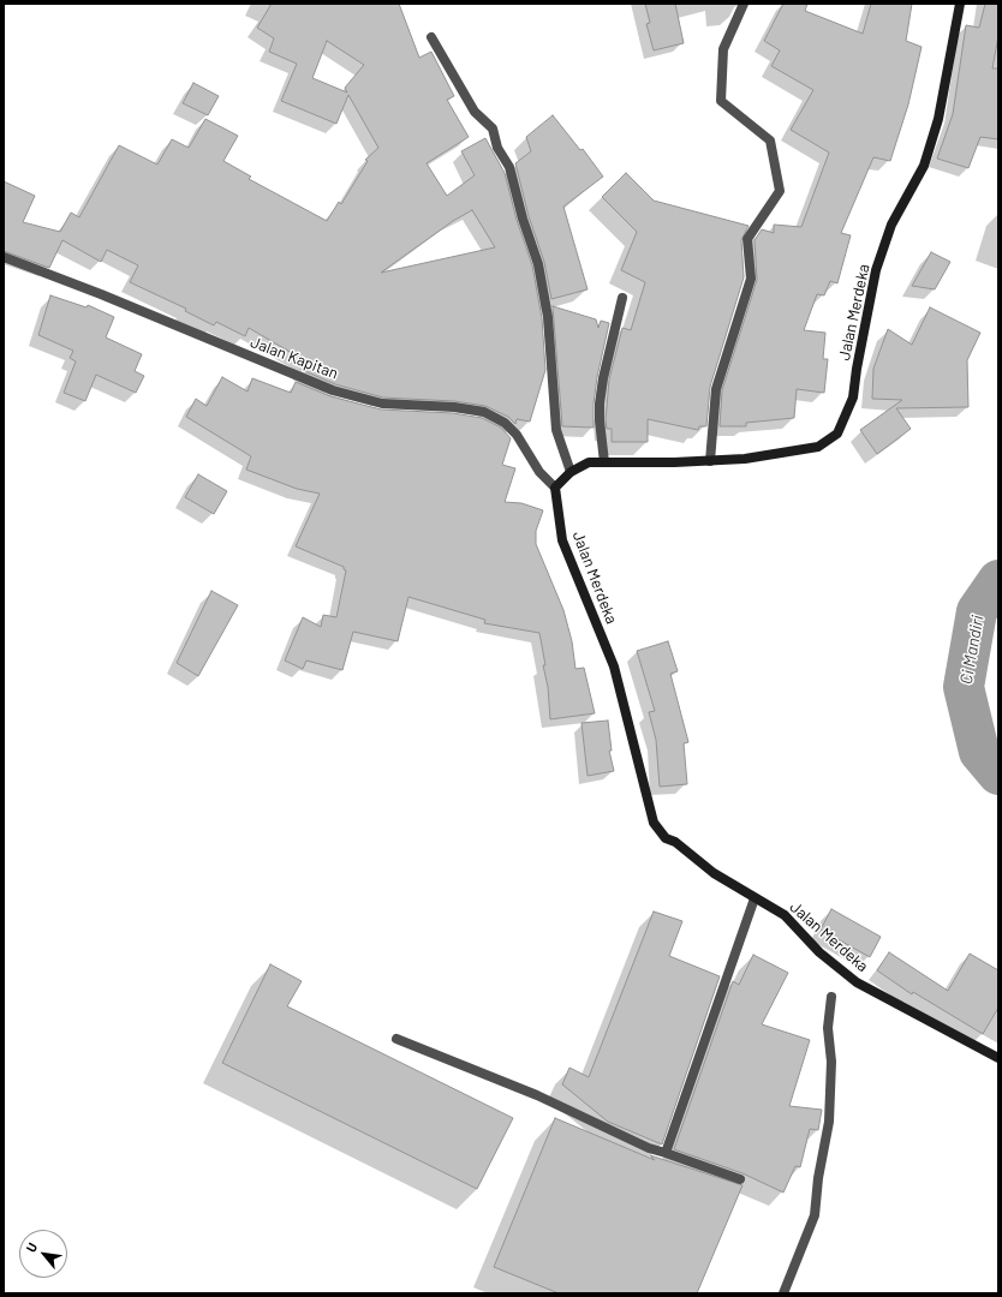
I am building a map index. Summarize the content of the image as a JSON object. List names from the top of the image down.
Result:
{
  "streets": {
    "street": ["Jalan Merdeka", "Jalan Kapitan"]
  },
  "crossings": [
    ["Jalan Merdeka", "Jalan Kapitan"]
  ],
  "water": ["Ci Mandiri"],
  "north": "top left"
}
